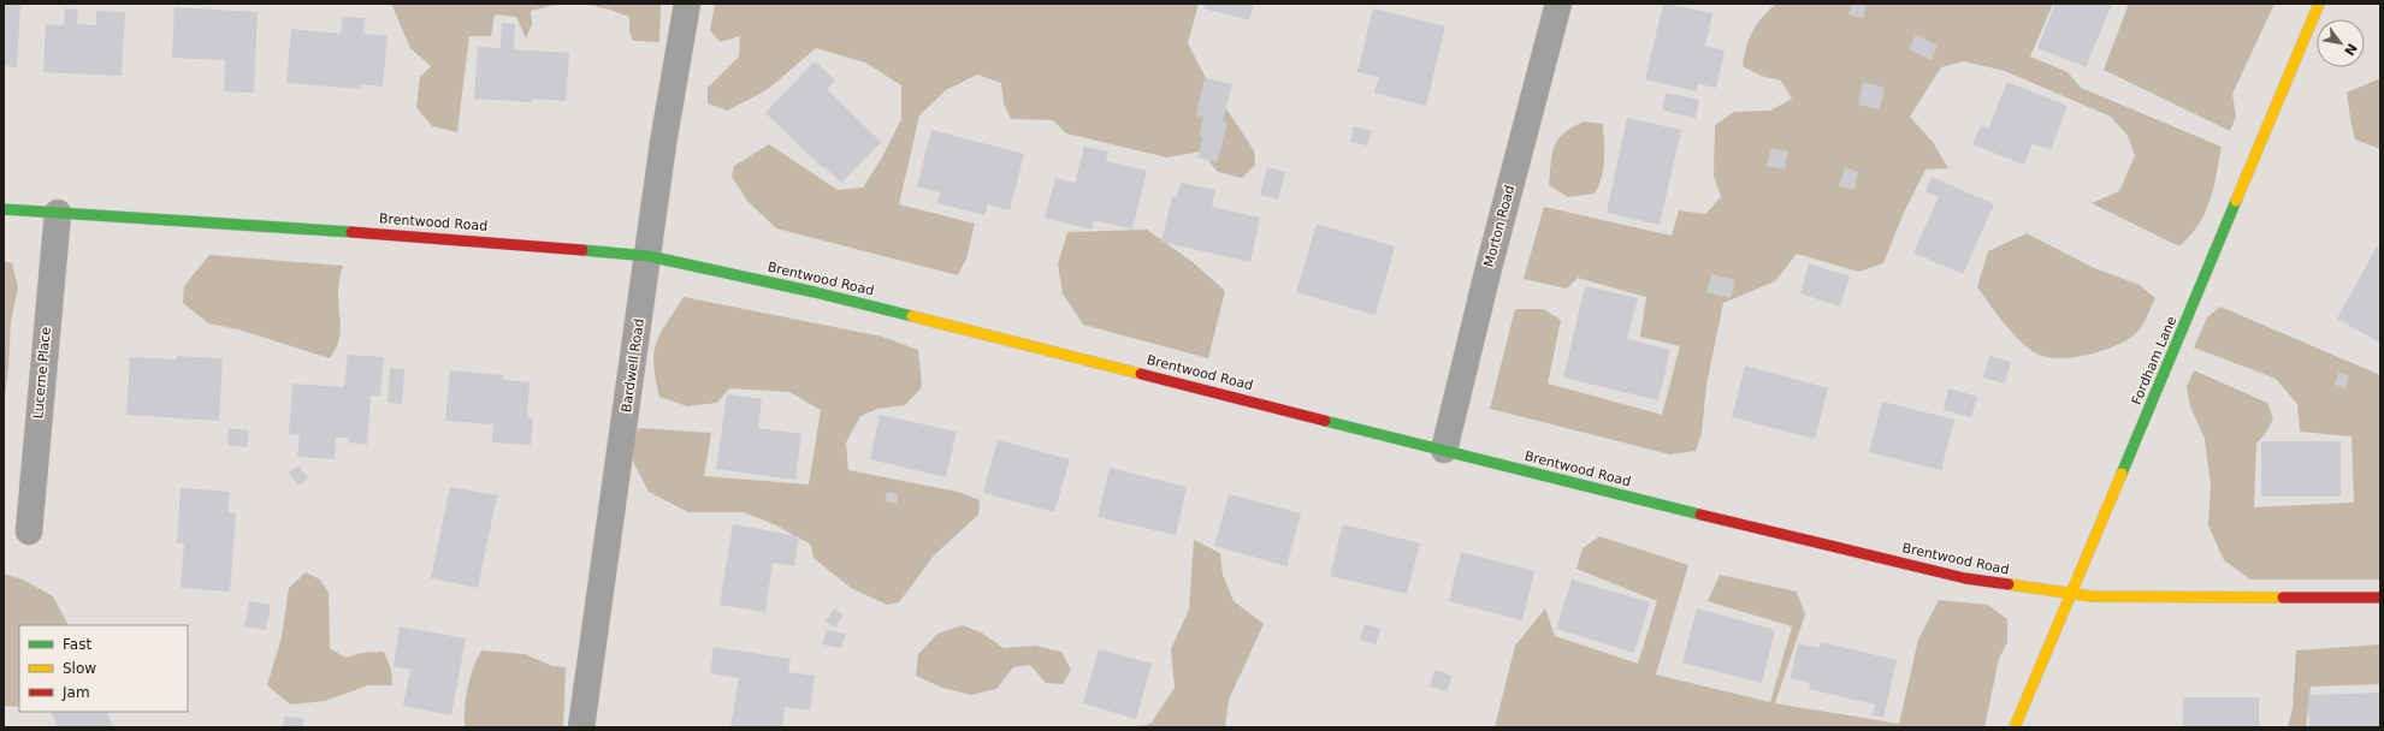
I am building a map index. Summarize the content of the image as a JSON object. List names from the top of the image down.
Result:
{
  "streets": {
    "street": [
      "Brentwood Road",
      "Morton Road",
      "Fordham Lane",
      "Bardwell Road",
      "Lucerne Place"
    ]
  },
  "crossings": [
    ["Brentwood Road", "Morton Road"],
    ["Brentwood Road", "Fordham Lane"],
    ["Brentwood Road", "Bardwell Road"],
    ["Brentwood Road", "Lucerne Place"]
  ],
  "legend": ["Fast", "Slow", "Jam"],
  "north": "bottom right"
}
